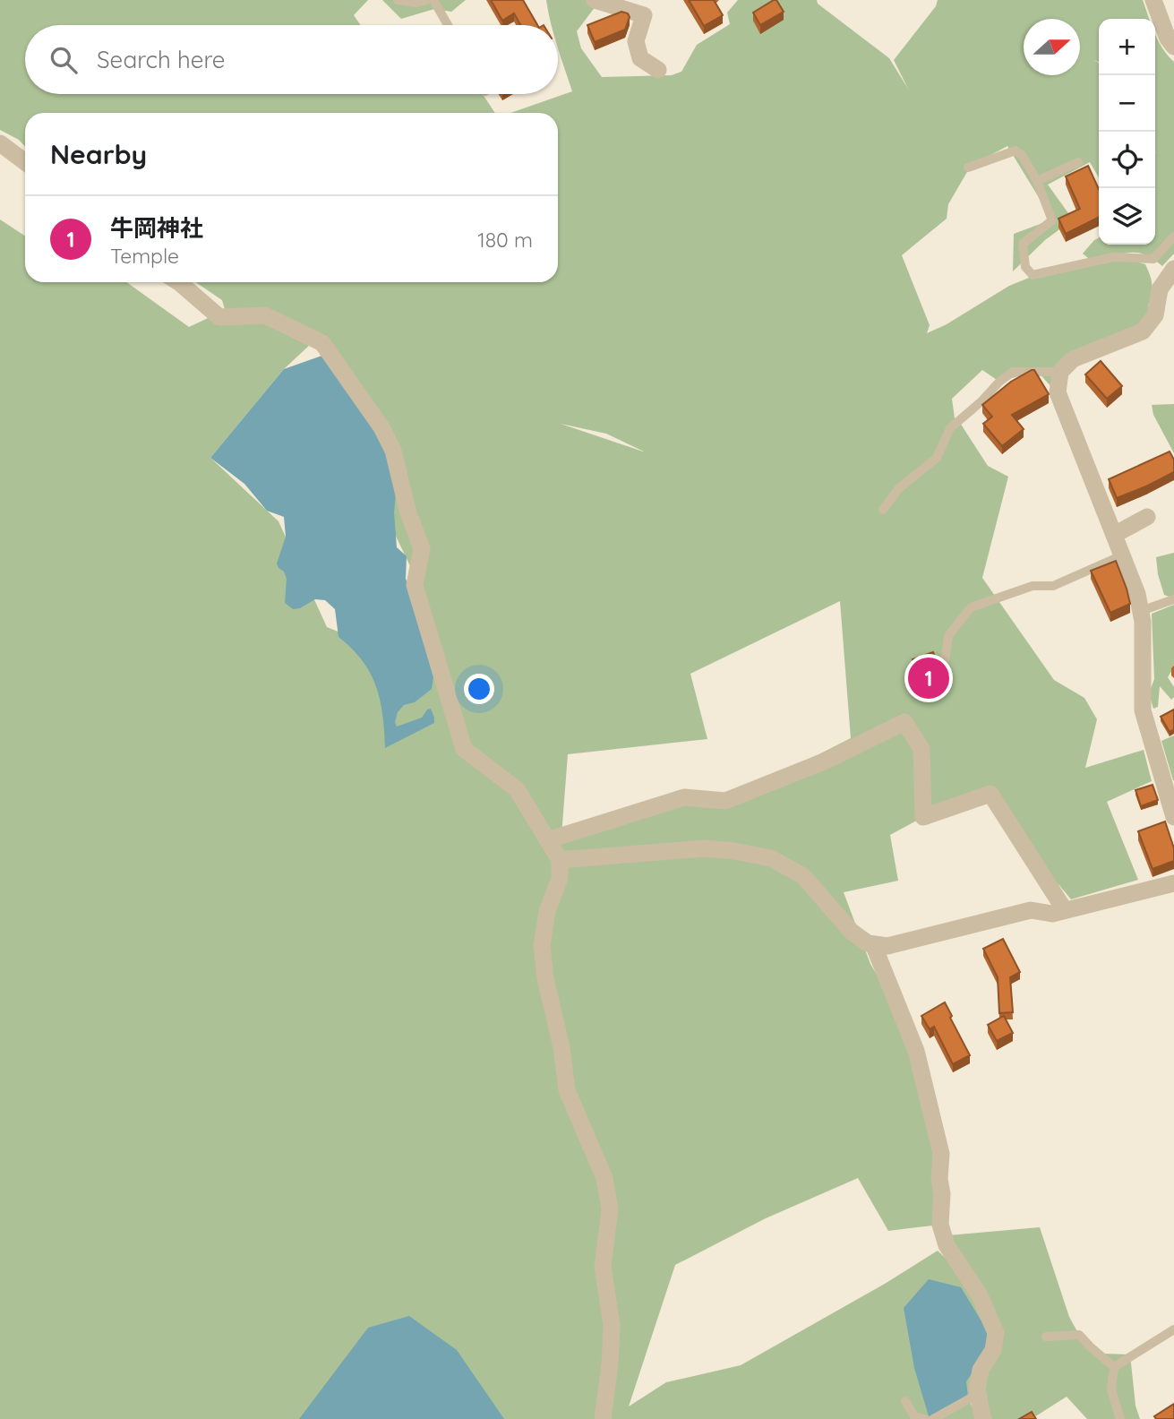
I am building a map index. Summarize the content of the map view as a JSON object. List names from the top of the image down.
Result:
{
  "north": "right",
  "page": {
    "map_buttons": ["+", "−"],
    "search": "Search here",
    "heading": "Nearby",
    "list": [
      {
        "mark": "1",
        "name": "牛岡神社",
        "note": "Temple",
        "value": "180 m"
      }
    ],
    "pins": "1"
  }
}
